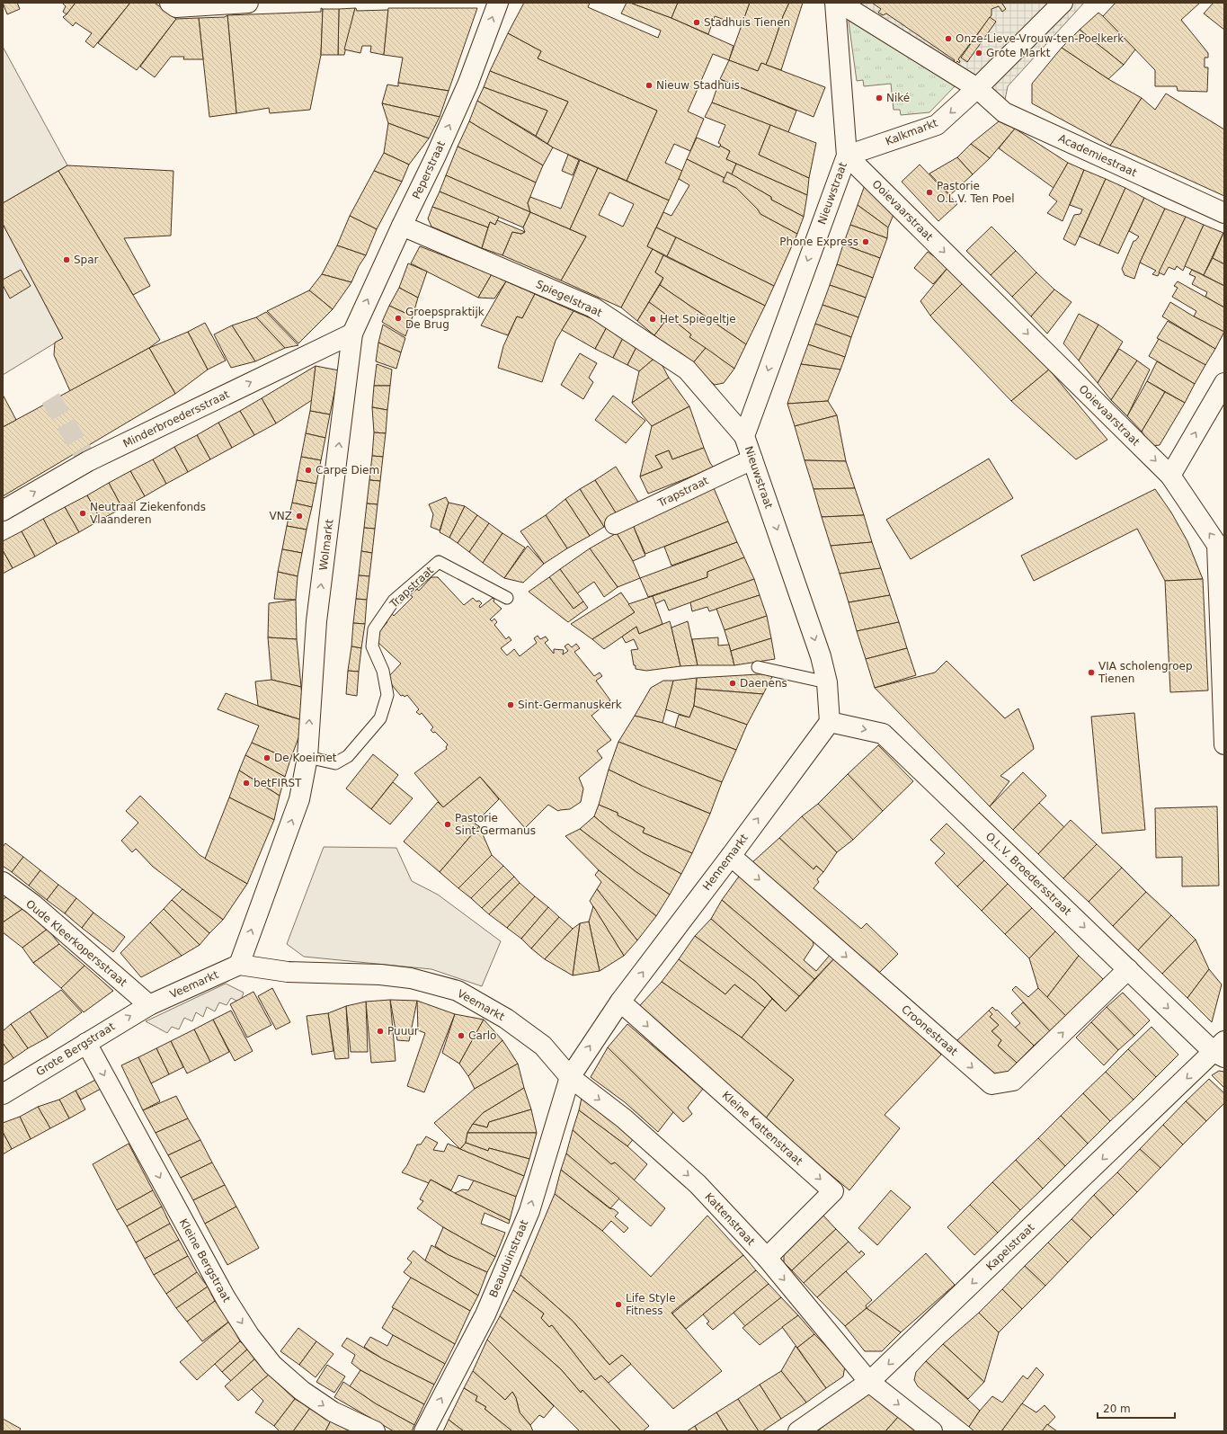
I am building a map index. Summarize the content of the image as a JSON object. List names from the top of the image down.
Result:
{
  "streets": {
    "street": [
      "Kalkmarkt",
      "Academiestraat",
      "Peperstraat",
      "Nieuwstraat",
      "Ooievaarstraat",
      "Spiegelstraat",
      "Minderbroedersstraat",
      "Trapstraat",
      "Wolmarkt",
      "Hennemarkt",
      "O.L.V. Broedersstraat",
      "Oude Kleerkopersstraat",
      "Veemarkt",
      "Croonestraat",
      "Grote Bergstraat",
      "Kleine Kattenstraat",
      "Kattenstraat",
      "Kapelstraat",
      "Beauduinstraat",
      "Kleine Bergstraat"
    ]
  },
  "crossings": [
    ["Kalkmarkt", "Academiestraat"],
    ["Kalkmarkt", "Nieuwstraat"],
    ["Kalkmarkt", "Ooievaarstraat"],
    ["Peperstraat", "Spiegelstraat"],
    ["Peperstraat", "Minderbroedersstraat"],
    ["Peperstraat", "Wolmarkt"],
    ["Nieuwstraat", "Ooievaarstraat"],
    ["Nieuwstraat", "Spiegelstraat"],
    ["Nieuwstraat", "Trapstraat"],
    ["Nieuwstraat", "Hennemarkt"],
    ["Nieuwstraat", "O.L.V. Broedersstraat"],
    ["Minderbroedersstraat", "Wolmarkt"],
    ["Trapstraat", "Wolmarkt"],
    ["Hennemarkt", "O.L.V. Broedersstraat"],
    ["Hennemarkt", "Croonestraat"],
    ["Hennemarkt", "Kleine Kattenstraat"],
    ["O.L.V. Broedersstraat", "Croonestraat"],
    ["O.L.V. Broedersstraat", "Kapelstraat"],
    ["Oude Kleerkopersstraat", "Veemarkt"],
    ["Oude Kleerkopersstraat", "Grote Bergstraat"],
    ["Veemarkt", "Grote Bergstraat"],
    ["Veemarkt", "Kattenstraat"],
    ["Veemarkt", "Beauduinstraat"],
    ["Grote Bergstraat", "Kleine Bergstraat"],
    ["Kleine Kattenstraat", "Kattenstraat"],
    ["Kattenstraat", "Kapelstraat"],
    ["Kattenstraat", "Beauduinstraat"]
  ],
  "one_way": [
    "Kalkmarkt",
    "Peperstraat",
    "Nieuwstraat",
    "Minderbroedersstraat",
    "Wolmarkt",
    "Hennemarkt",
    "O.L.V. Broedersstraat",
    "Grote Bergstraat",
    "Kattenstraat",
    "Kapelstraat",
    "Beauduinstraat",
    "Kleine Bergstraat"
  ],
  "places": [
    "Stadhuis Tienen",
    "Onze-Lieve-Vrouw-ten-Poelkerk",
    "Grote Markt",
    "Nieuw Stadhuis",
    "Niké",
    "Pastorie O.L.V. Ten Poel",
    "Phone Express",
    "Spar",
    "Groepspraktijk De Brug",
    "Het Spiegeltje",
    "Carpe Diem",
    "Neutraal Ziekenfonds Vlaanderen",
    "VNZ",
    "VIA scholengroep Tienen",
    "Daenens",
    "Sint-Germanuskerk",
    "De Koeimet",
    "betFIRST",
    "Pastorie Sint-Germanus",
    "Puuur",
    "Carlo",
    "Life Style Fitness"
  ],
  "scale_bar": "20 m"
}
